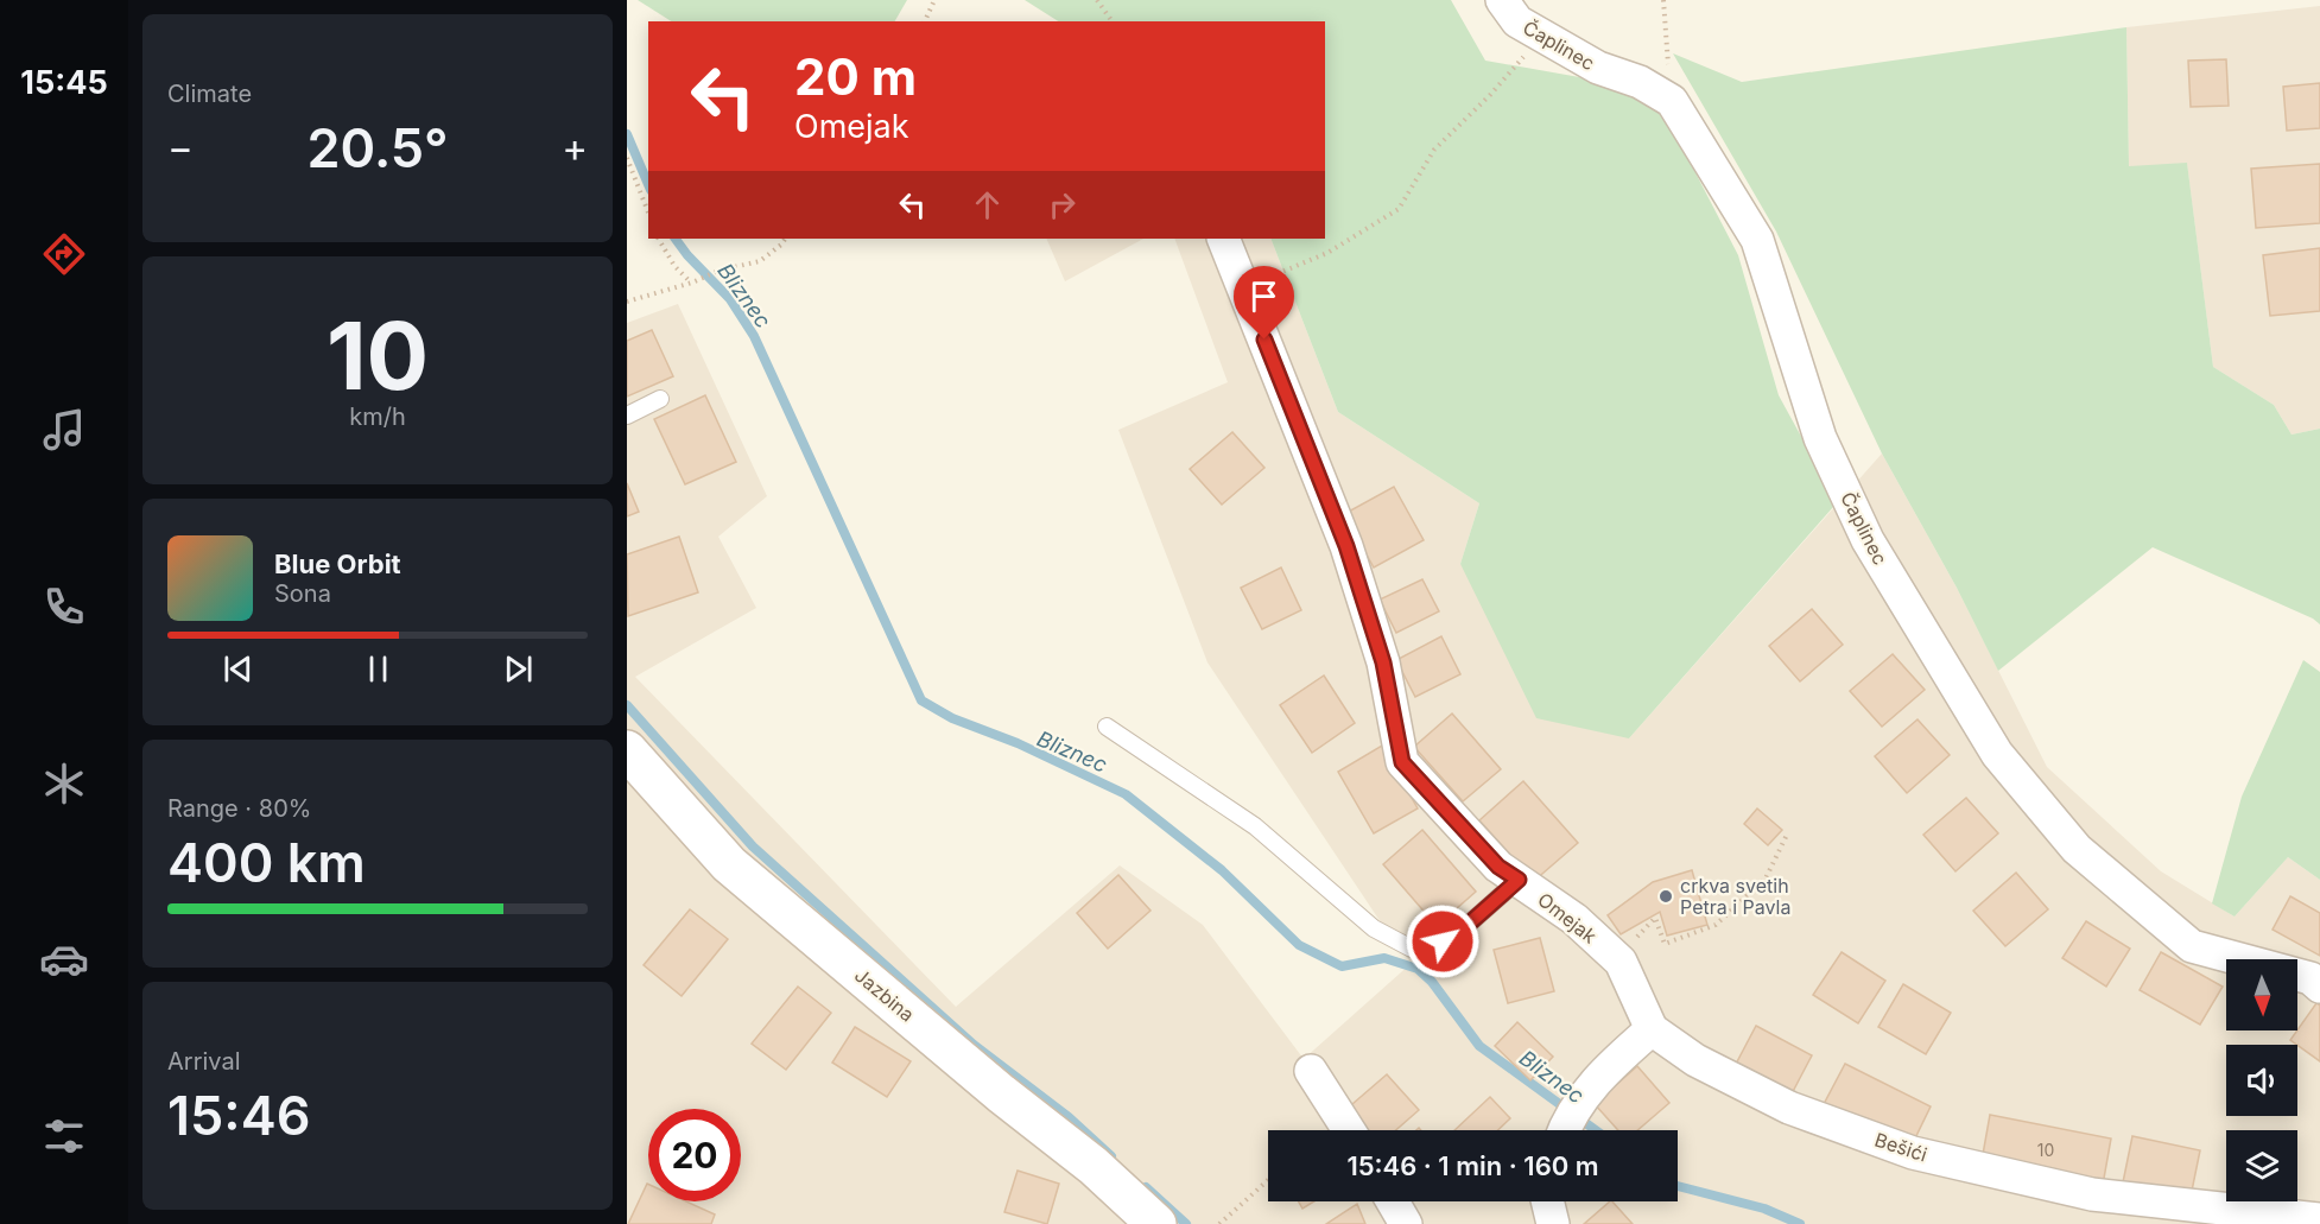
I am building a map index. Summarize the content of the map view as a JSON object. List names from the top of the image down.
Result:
{
  "streets": {
    "street": [
      "Čaplinec",
      "Omejak",
      "Jazbina",
      "Bešići"
    ]
  },
  "crossings": [
    ["Omejak", "Bešići"]
  ],
  "water": ["Bliznec"],
  "places": ["crkva svetih Petra i Pavla"],
  "house_numbers": ["10"],
  "north": "bottom",
  "page": {
    "tabs": "15:45",
    "tile": [
      "Climate",
      ["10", "km/h"],
      ["Range · 80%", "400 km"],
      ["Arrival", "15:46"]
    ],
    "turn": ["20 m", "Omejak"],
    "heat": ["−", "20.5°", "+"],
    "song": ["Blue Orbit", "Sona"],
    "limit": "20",
    "trip": "15:46 · 1 min · 160 m"
  }
}
